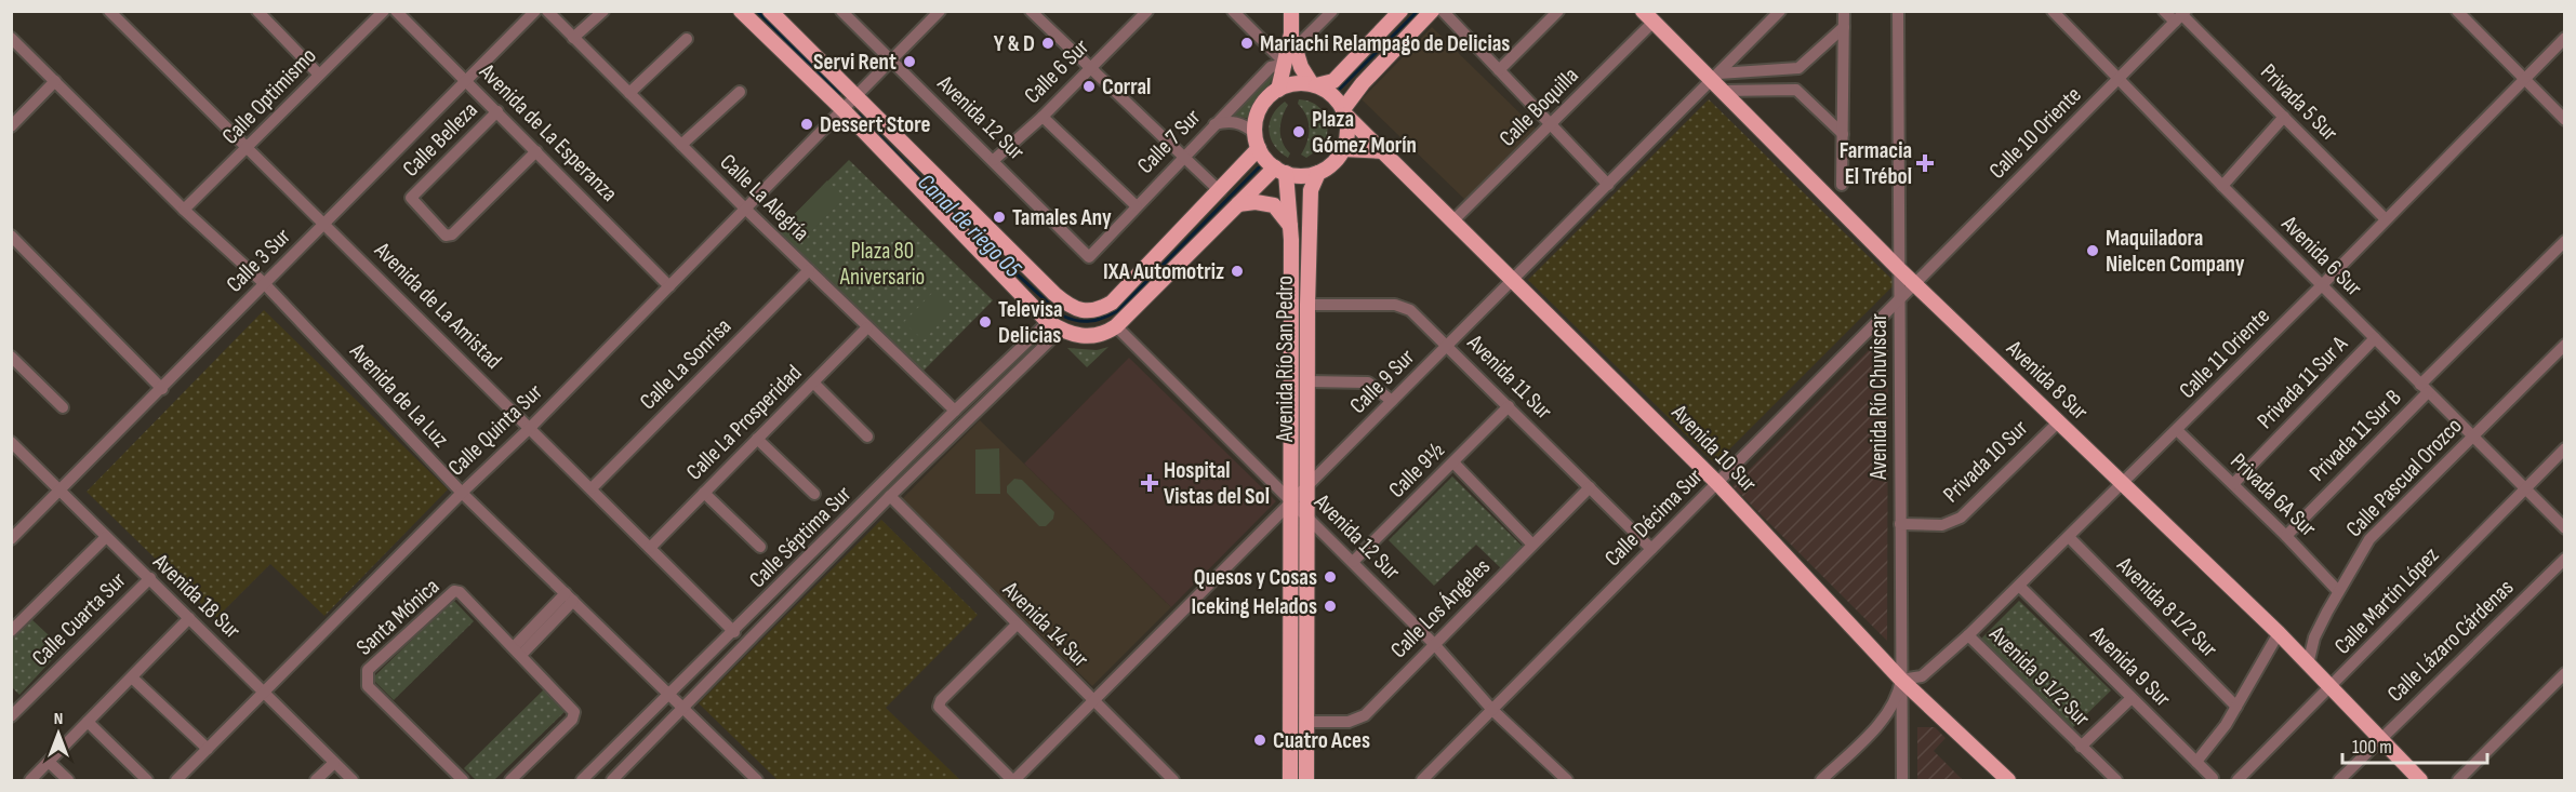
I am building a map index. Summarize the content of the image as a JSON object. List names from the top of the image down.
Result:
{
  "streets": {
    "main road": ["Avenida Río San Pedro", "Avenida 8 Sur", "Avenida 10 Sur"],
    "street": [
      "Calle 6 Sur",
      "Calle Optimismo",
      "Privada 5 Sur",
      "Calle Boquilla",
      "Avenida 12 Sur",
      "Avenida de La Esperanza",
      "Calle 10 Oriente",
      "Calle Belleza",
      "Calle 7 Sur",
      "Calle La Alegría",
      "Avenida 6 Sur",
      "Calle 3 Sur",
      "Avenida de La Amistad",
      "Calle 11 Oriente",
      "Calle La Sonrisa",
      "Avenida 11 Sur",
      "Calle 9 Sur",
      "Privada 11 Sur A",
      "Avenida de La Luz",
      "Avenida Río Chuviscar",
      "Calle La Prosperidad",
      "Calle Quinta Sur",
      "Privada 11 Sur B",
      "Privada 10 Sur",
      "Calle 9½",
      "Calle Pascual Orozco",
      "Privada 6A Sur",
      "Calle Décima Sur",
      "Calle Séptima Sur",
      "Avenida 18 Sur",
      "Calle Martín López",
      "Avenida 8 1/2 Sur",
      "Calle Los Ángeles",
      "Santa Mónica",
      "Calle Cuarta Sur",
      "Avenida 14 Sur",
      "Calle Lázaro Cárdenas",
      "Avenida 9 Sur",
      "Avenida 9 1/2 Sur"
    ]
  },
  "crossings": [
    ["Calle 6 Sur", "Avenida 12 Sur"],
    ["Calle Optimismo", "Avenida de La Amistad"],
    ["Calle Optimismo", "Avenida de La Luz"],
    ["Privada 5 Sur", "Calle 10 Oriente"],
    ["Privada 5 Sur", "Calle 11 Oriente"],
    ["Calle Boquilla", "Avenida 8 Sur"],
    ["Calle Boquilla", "Avenida 10 Sur"],
    ["Avenida 12 Sur", "Calle 7 Sur"],
    ["Avenida 12 Sur", "Avenida Río San Pedro"],
    ["Avenida 12 Sur", "Calle 9 Sur"],
    ["Avenida 12 Sur", "Calle Quinta Sur"],
    ["Avenida 12 Sur", "Calle 9½"],
    ["Avenida 12 Sur", "Calle Décima Sur"],
    ["Avenida 12 Sur", "Calle Los Ángeles"],
    ["Avenida de La Esperanza", "Calle Belleza"],
    ["Avenida de La Esperanza", "Calle 3 Sur"],
    ["Avenida de La Esperanza", "Calle Quinta Sur"],
    ["Calle 10 Oriente", "Avenida 6 Sur"],
    ["Calle 10 Oriente", "Avenida 8 Sur"],
    ["Calle 10 Oriente", "Calle Décima Sur"],
    ["Calle La Alegría", "Calle La Sonrisa"],
    ["Calle La Alegría", "Calle La Prosperidad"],
    ["Calle La Alegría", "Calle Quinta Sur"],
    ["Calle La Alegría", "Calle Séptima Sur"],
    ["Avenida 6 Sur", "Calle 11 Oriente"],
    ["Avenida 6 Sur", "Privada 11 Sur A"],
    ["Avenida 6 Sur", "Privada 11 Sur B"],
    ["Avenida 6 Sur", "Calle Pascual Orozco"],
    ["Avenida 6 Sur", "Calle Martín López"],
    ["Calle 3 Sur", "Avenida de La Amistad"],
    ["Calle 3 Sur", "Avenida de La Luz"],
    ["Calle 3 Sur", "Avenida 18 Sur"],
    ["Avenida de La Amistad", "Calle La Sonrisa"],
    ["Avenida de La Amistad", "Calle La Prosperidad"],
    ["Avenida de La Amistad", "Calle Quinta Sur"],
    ["Avenida de La Amistad", "Calle Séptima Sur"],
    ["Calle 11 Oriente", "Avenida 8 Sur"],
    ["Calle 11 Oriente", "Avenida Río Chuviscar"],
    ["Calle 11 Oriente", "Avenida 10 Sur"],
    ["Calle 11 Oriente", "Privada 6A Sur"],
    ["Calle 11 Oriente", "Avenida 8 1/2 Sur"],
    ["Calle 11 Oriente", "Avenida 9 Sur"],
    ["Calle 11 Oriente", "Avenida 9 1/2 Sur"],
    ["Avenida Río San Pedro", "Avenida 11 Sur"],
    ["Avenida Río San Pedro", "Calle 9 Sur"],
    ["Avenida Río San Pedro", "Avenida 10 Sur"],
    ["Avenida Río San Pedro", "Calle Los Ángeles"],
    ["Avenida 11 Sur", "Calle 9 Sur"],
    ["Avenida 11 Sur", "Calle 9½"],
    ["Avenida 11 Sur", "Calle Décima Sur"],
    ["Avenida 11 Sur", "Calle Los Ángeles"],
    ["Avenida 8 Sur", "Calle 9 Sur"],
    ["Avenida 8 Sur", "Avenida Río Chuviscar"],
    ["Avenida 8 Sur", "Privada 10 Sur"],
    ["Avenida 8 Sur", "Calle Pascual Orozco"],
    ["Avenida 8 Sur", "Calle Décima Sur"],
    ["Avenida 8 Sur", "Calle Martín López"],
    ["Avenida 8 Sur", "Calle Lázaro Cárdenas"],
    ["Calle 9 Sur", "Avenida 10 Sur"],
    ["Calle 9 Sur", "Avenida 14 Sur"],
    ["Privada 11 Sur A", "Privada 6A Sur"],
    ["Avenida de La Luz", "Calle Quinta Sur"],
    ["Avenida de La Luz", "Calle Séptima Sur"],
    ["Avenida Río Chuviscar", "Avenida 10 Sur"],
    ["Avenida Río Chuviscar", "Privada 10 Sur"],
    ["Avenida Río Chuviscar", "Calle Décima Sur"],
    ["Calle Quinta Sur", "Avenida 18 Sur"],
    ["Privada 11 Sur B", "Privada 6A Sur"],
    ["Avenida 10 Sur", "Calle Décima Sur"],
    ["Calle Pascual Orozco", "Privada 6A Sur"],
    ["Calle Séptima Sur", "Avenida 14 Sur"],
    ["Avenida 18 Sur", "Calle Cuarta Sur"]
  ],
  "water": ["Canal de riego 05"],
  "parks": ["Plaza 80 Aniversario"],
  "places": {
    "other": [
      "Y & D",
      "Mariachi Relampago de Delicias",
      "Servi Rent",
      "Corral",
      "Dessert Store",
      "Plaza Gómez Morín",
      "Tamales Any",
      "Maquiladora Nielcen Company",
      "IXA Automotriz",
      "Televisa Delicias",
      "Quesos y Cosas",
      "Iceking Helados",
      "Cuatro Aces"
    ],
    "health": ["Farmacia El Trébol", "Hospital Vistas del Sol"]
  },
  "scale_bar": "100 m",
  "north": "top"
}
